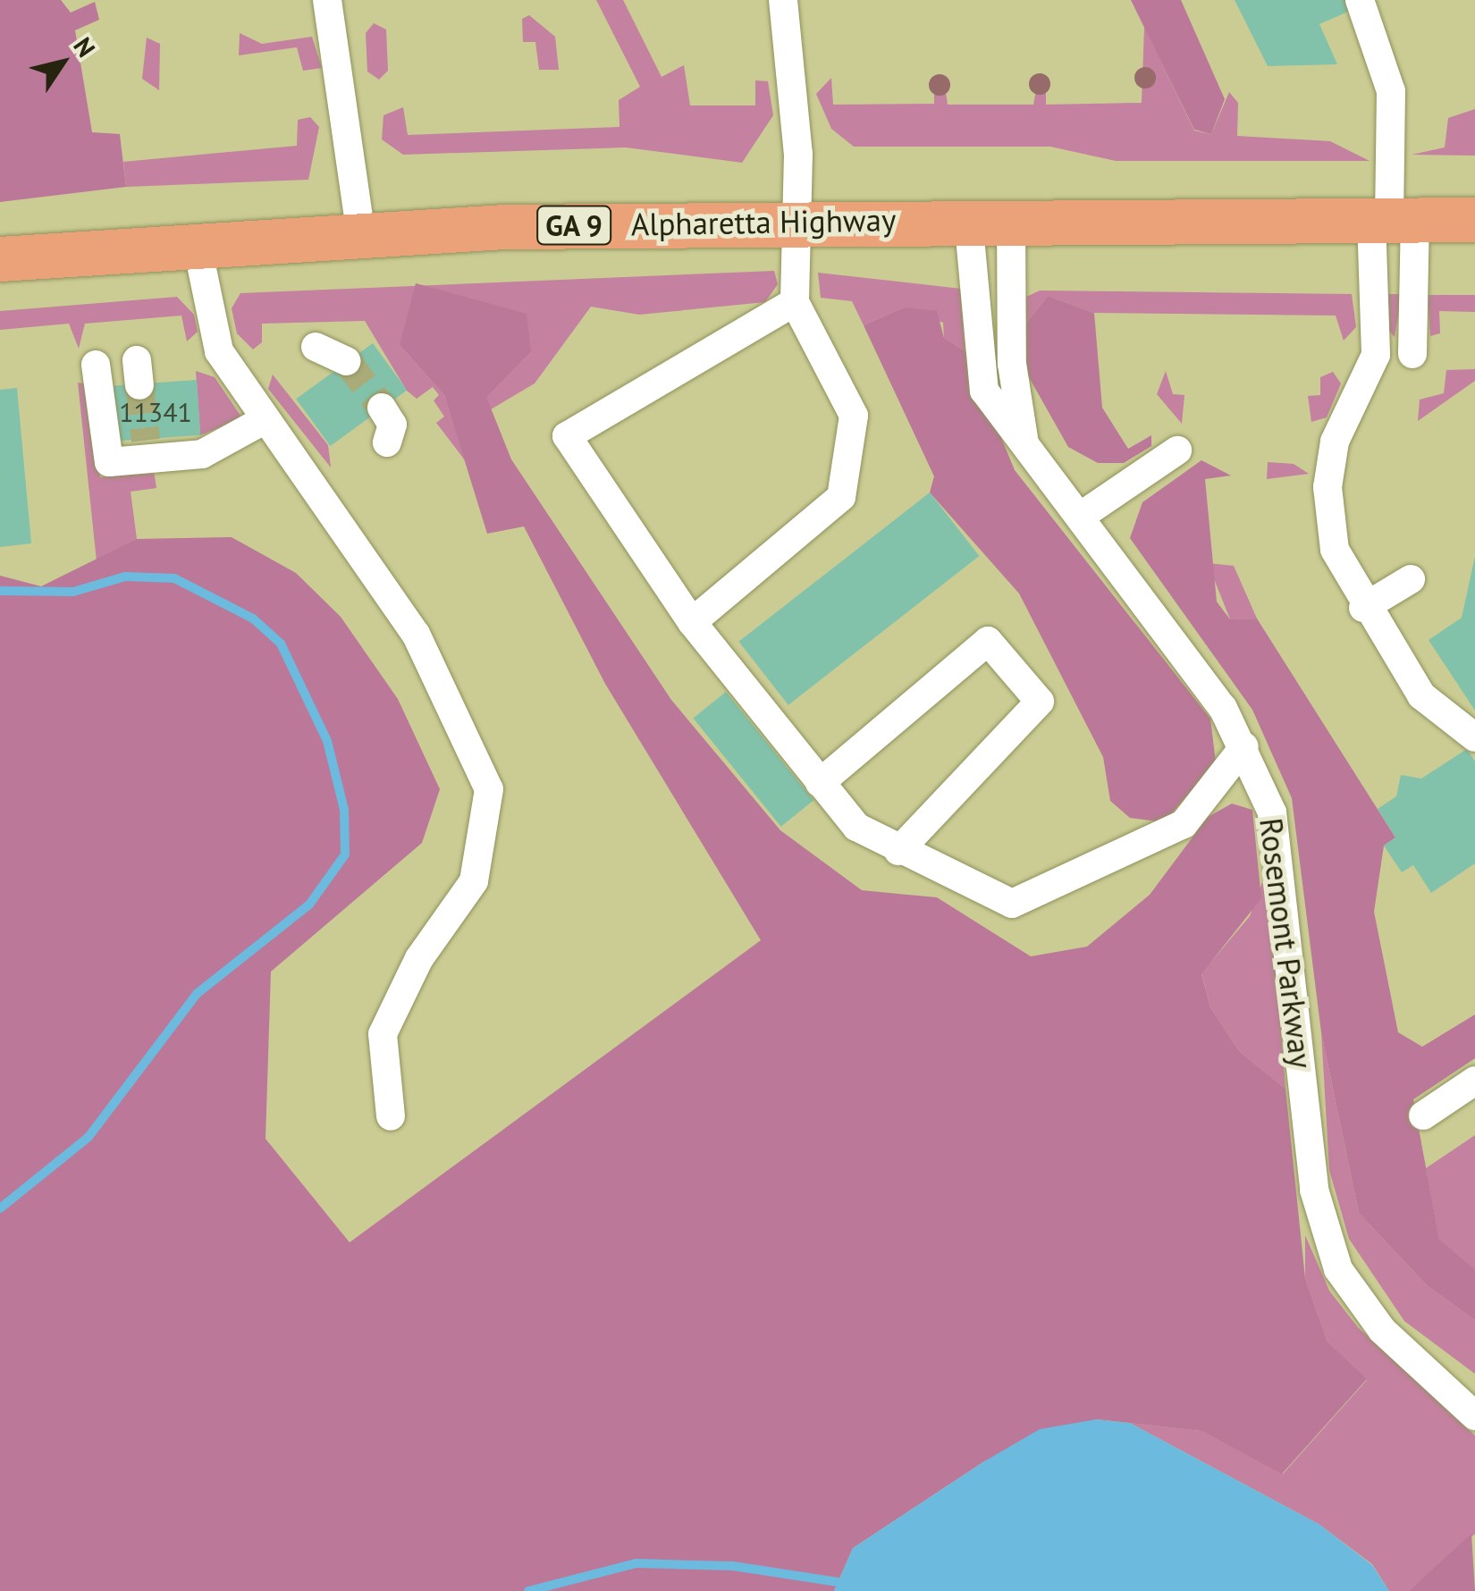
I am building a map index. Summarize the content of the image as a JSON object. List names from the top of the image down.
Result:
{
  "streets": {
    "highway": ["Alpharetta Highway", "GA 9"],
    "street": ["Rosemont Parkway"]
  },
  "crossings": [
    ["Alpharetta Highway", "Rosemont Parkway"]
  ],
  "house_numbers": ["11341"],
  "north": "top right"
}
